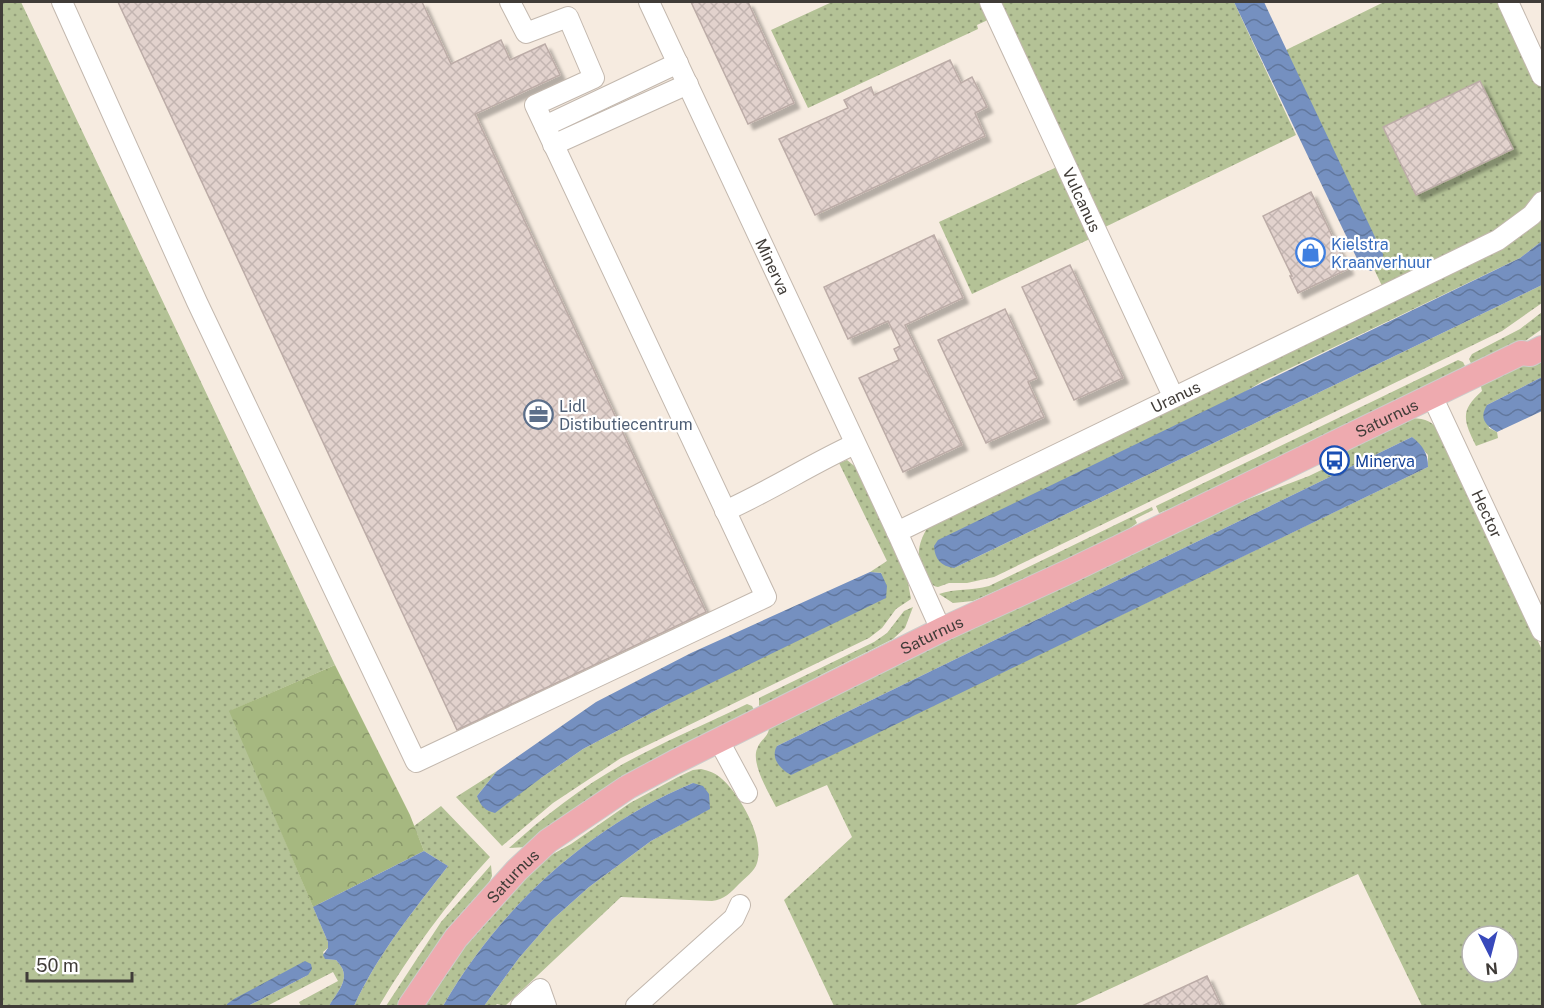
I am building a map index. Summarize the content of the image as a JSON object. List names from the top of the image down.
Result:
{
  "streets": {
    "main road": ["Saturnus"],
    "street": [
      "Vulcanus",
      "Minerva",
      "Uranus",
      "Hector"
    ]
  },
  "crossings": [
    ["Vulcanus", "Uranus"],
    ["Minerva", "Uranus"],
    ["Saturnus", "Hector"]
  ],
  "places": {
    "shop": ["Kielstra Kraanverhuur"],
    "office": ["Lidl Distibutiecentrum"],
    "bus stop": ["Minerva"]
  },
  "scale_bar": "50 m",
  "north": "bottom"
}
